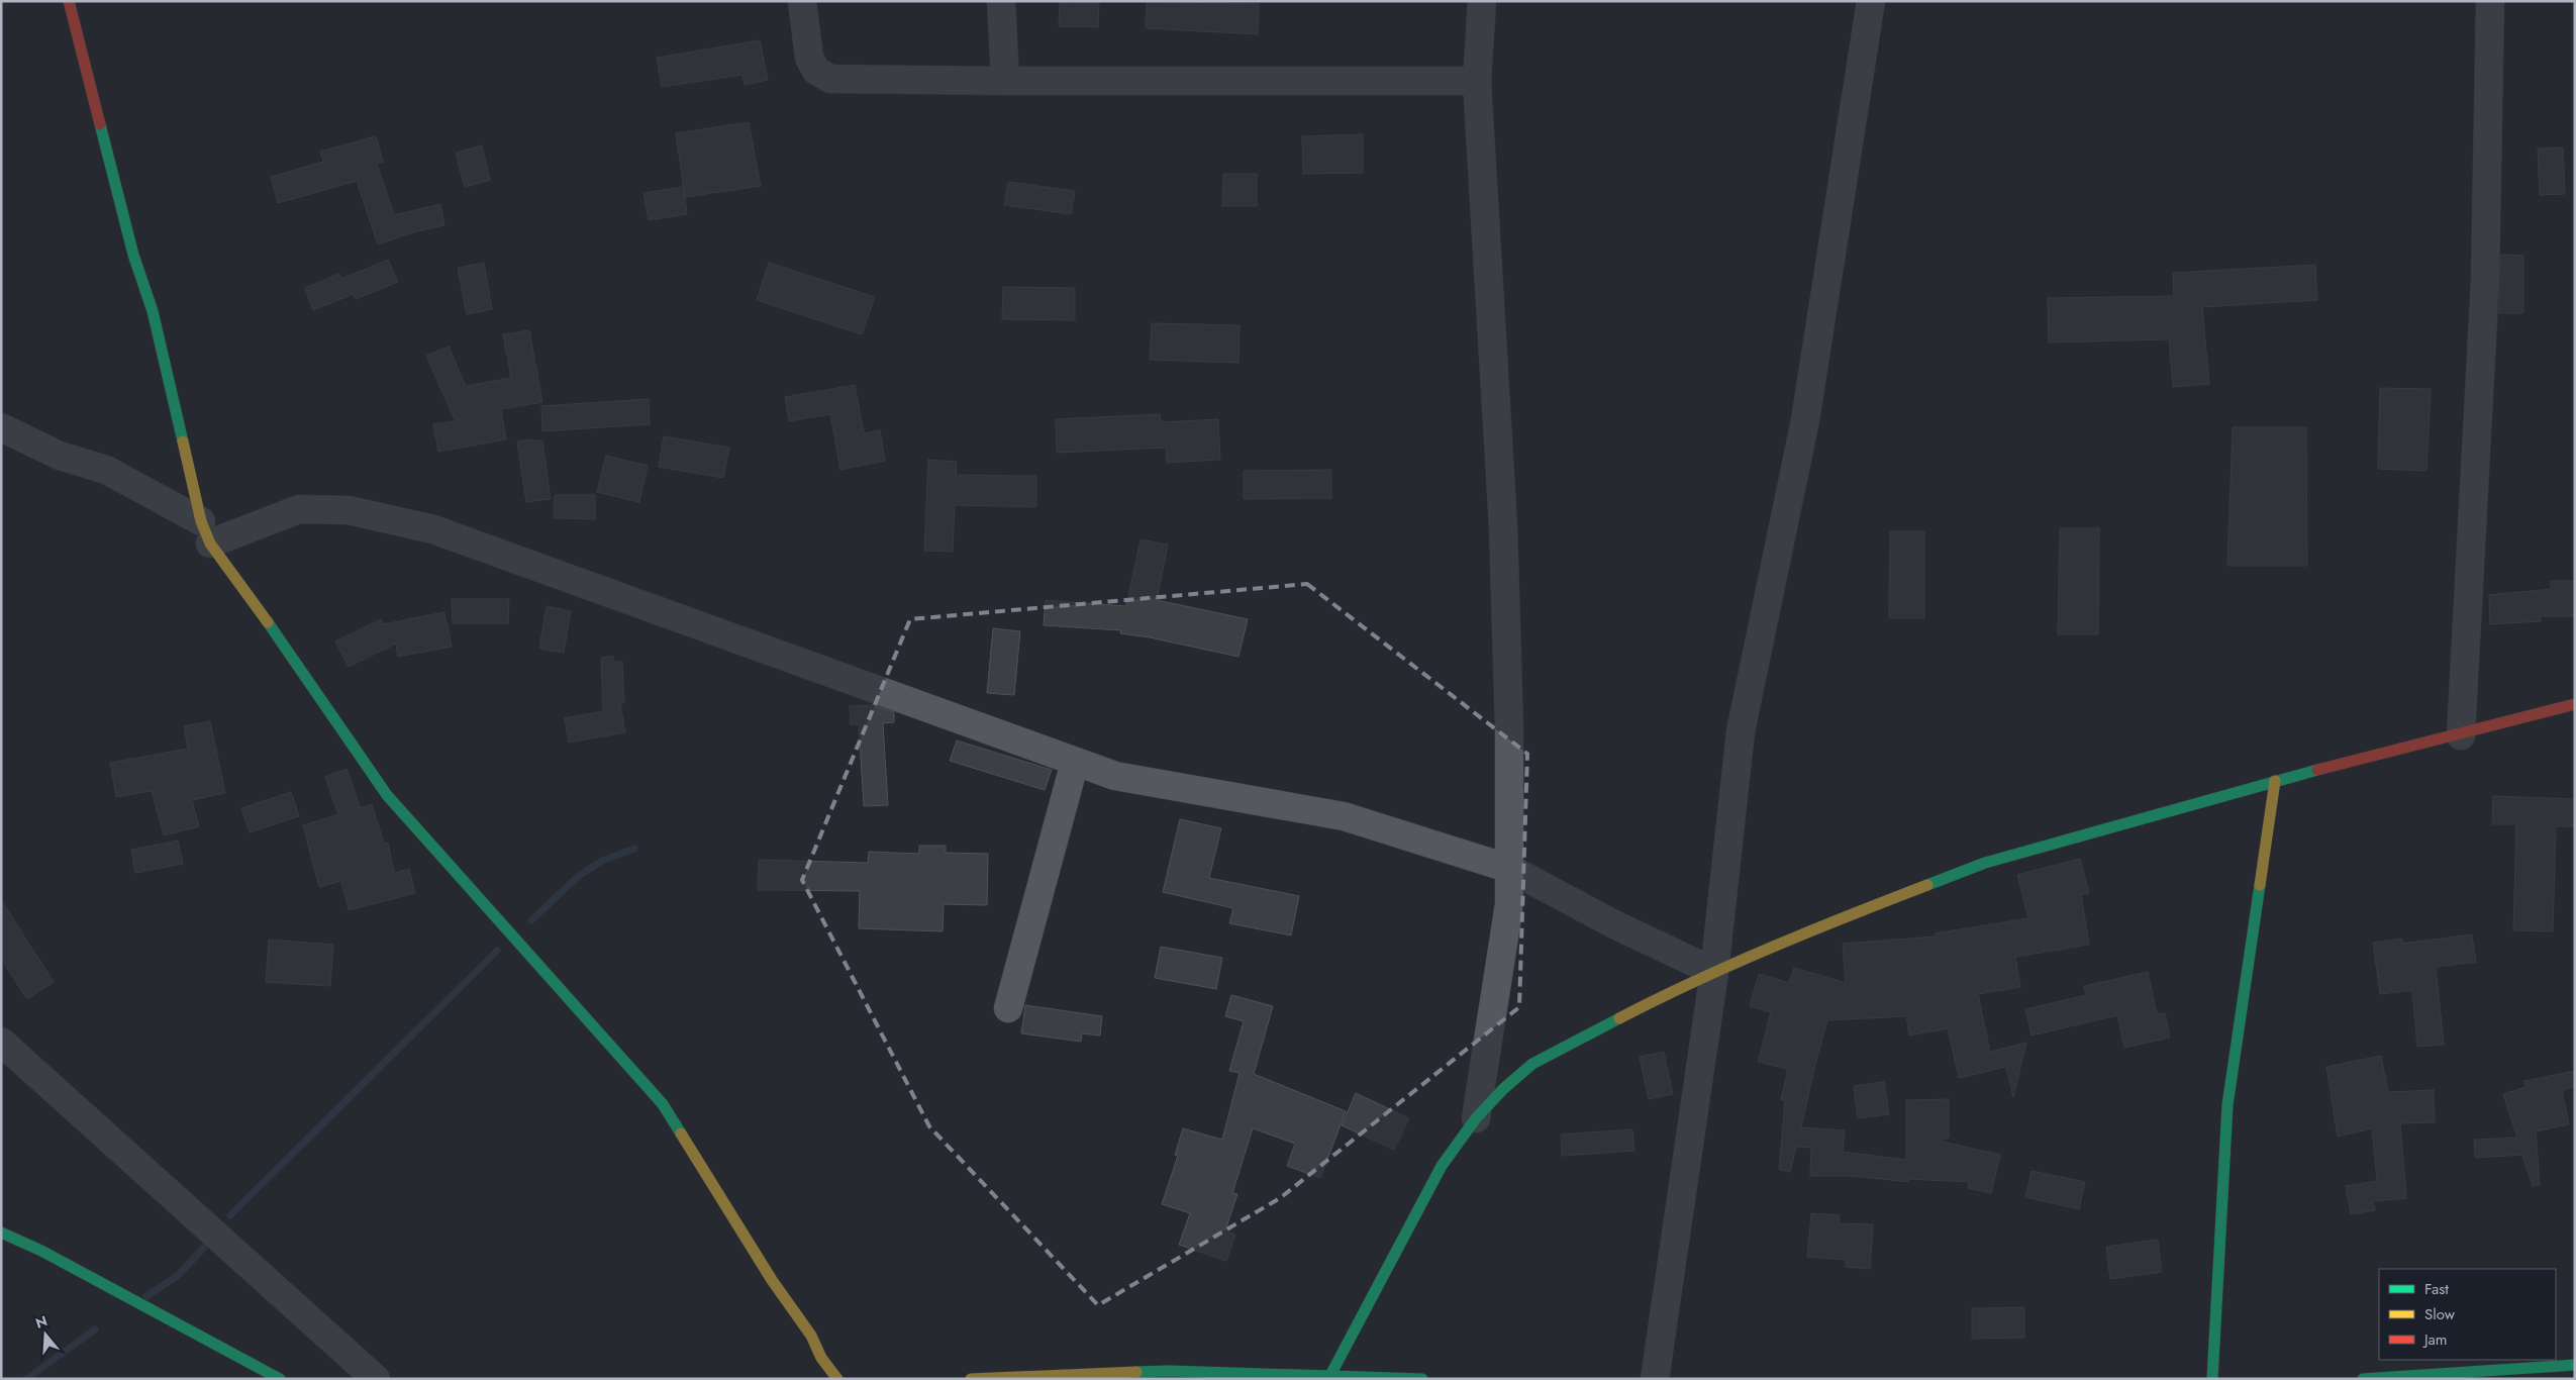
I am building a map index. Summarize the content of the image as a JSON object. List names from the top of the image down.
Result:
{
  "legend": ["Fast", "Slow", "Jam"],
  "north": "top"
}
